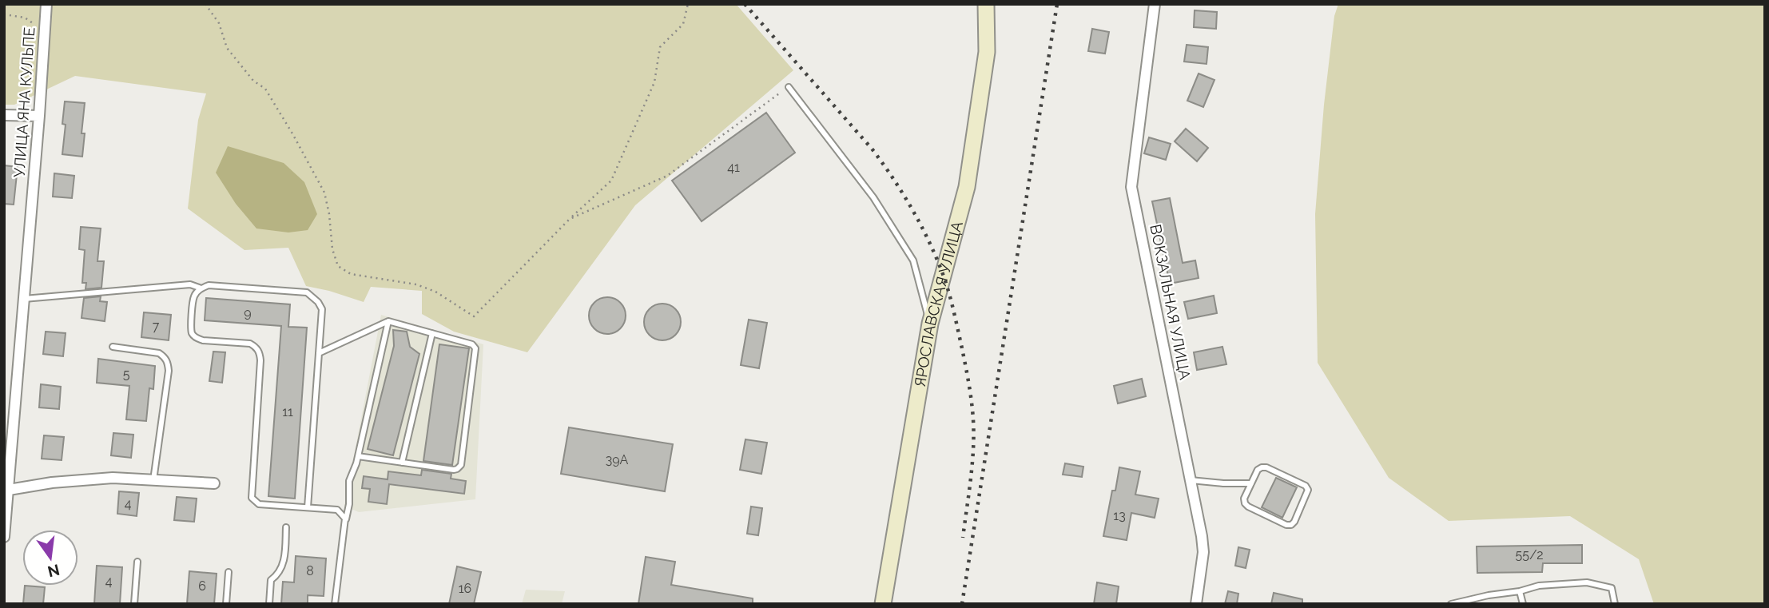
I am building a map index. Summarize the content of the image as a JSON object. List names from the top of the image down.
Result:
{
  "streets": {
    "main road": ["ЯРОСЛАВСКАЯ УЛИЦА"],
    "street": ["УЛИЦА ЯНА КУЛЬПЕ", "ВОКЗАЛЬНАЯ УЛИЦА"]
  },
  "house_numbers": [
    "41",
    "9",
    "7",
    "5",
    "11",
    "39А",
    "4",
    "13",
    "55/2",
    "8",
    "4",
    "6",
    "16"
  ],
  "north": "bottom"
}
